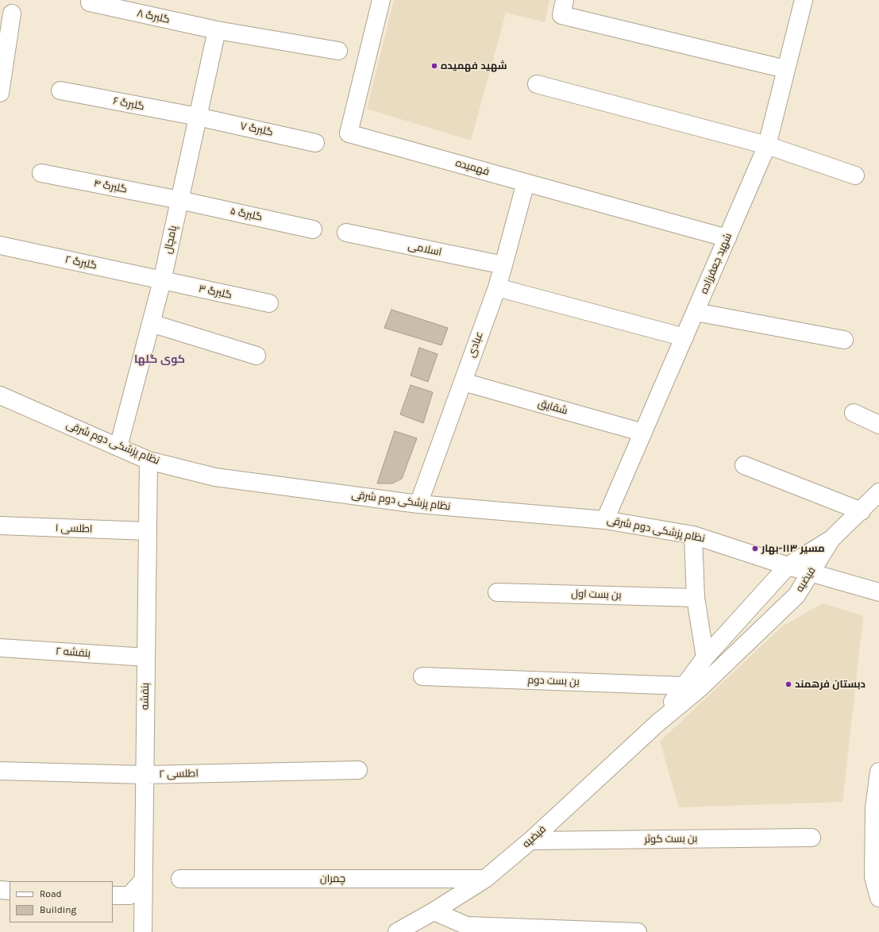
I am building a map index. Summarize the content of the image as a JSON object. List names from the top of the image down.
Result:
{
  "streets": {
    "street": [
      "گلبرگ ۸",
      "گلبرگ ۶",
      "گلبرگ ۷",
      "فهمیده",
      "گلبرگ ۴",
      "گلبرگ ۵",
      "پامچال",
      "اسلامی",
      "گلبرگ ۲",
      "شهید جعفرزاده",
      "گلبرگ ۳",
      "عبادی",
      "شقایق",
      "نظام پزشکی دوم شرقی",
      "اطلسی ۱",
      "فیضیه",
      "بن بست اول",
      "بنفشه ۲",
      "بن بست دوم",
      "بنفشه",
      "اطلسی ۲",
      "بن بست کوثر",
      "چمران"
    ]
  },
  "crossings": [
    ["گلبرگ ۸", "پامچال"],
    ["گلبرگ ۶", "گلبرگ ۷"],
    ["گلبرگ ۶", "پامچال"],
    ["گلبرگ ۷", "پامچال"],
    ["فهمیده", "شهید جعفرزاده"],
    ["فهمیده", "عبادی"],
    ["گلبرگ ۴", "گلبرگ ۵"],
    ["گلبرگ ۴", "پامچال"],
    ["گلبرگ ۵", "پامچال"],
    ["پامچال", "گلبرگ ۲"],
    ["پامچال", "گلبرگ ۳"],
    ["پامچال", "نظام پزشکی دوم شرقی"],
    ["اسلامی", "عبادی"],
    ["گلبرگ ۲", "گلبرگ ۳"],
    ["شهید جعفرزاده", "شقایق"],
    ["شهید جعفرزاده", "نظام پزشکی دوم شرقی"],
    ["عبادی", "شقایق"],
    ["عبادی", "نظام پزشکی دوم شرقی"],
    ["نظام پزشکی دوم شرقی", "فیضیه"],
    ["نظام پزشکی دوم شرقی", "بنفشه"],
    ["اطلسی ۱", "بنفشه"],
    ["فیضیه", "بن بست دوم"],
    ["فیضیه", "بن بست کوثر"],
    ["فیضیه", "چمران"],
    ["بنفشه ۲", "بنفشه"],
    ["بنفشه", "اطلسی ۲"]
  ],
  "districts": ["کوی گلها"],
  "places": ["شهید فهمیده", "مسیر ۱۱۳-بهار", "دبستان فرهمند"],
  "legend": ["Road", "Building"]
}
